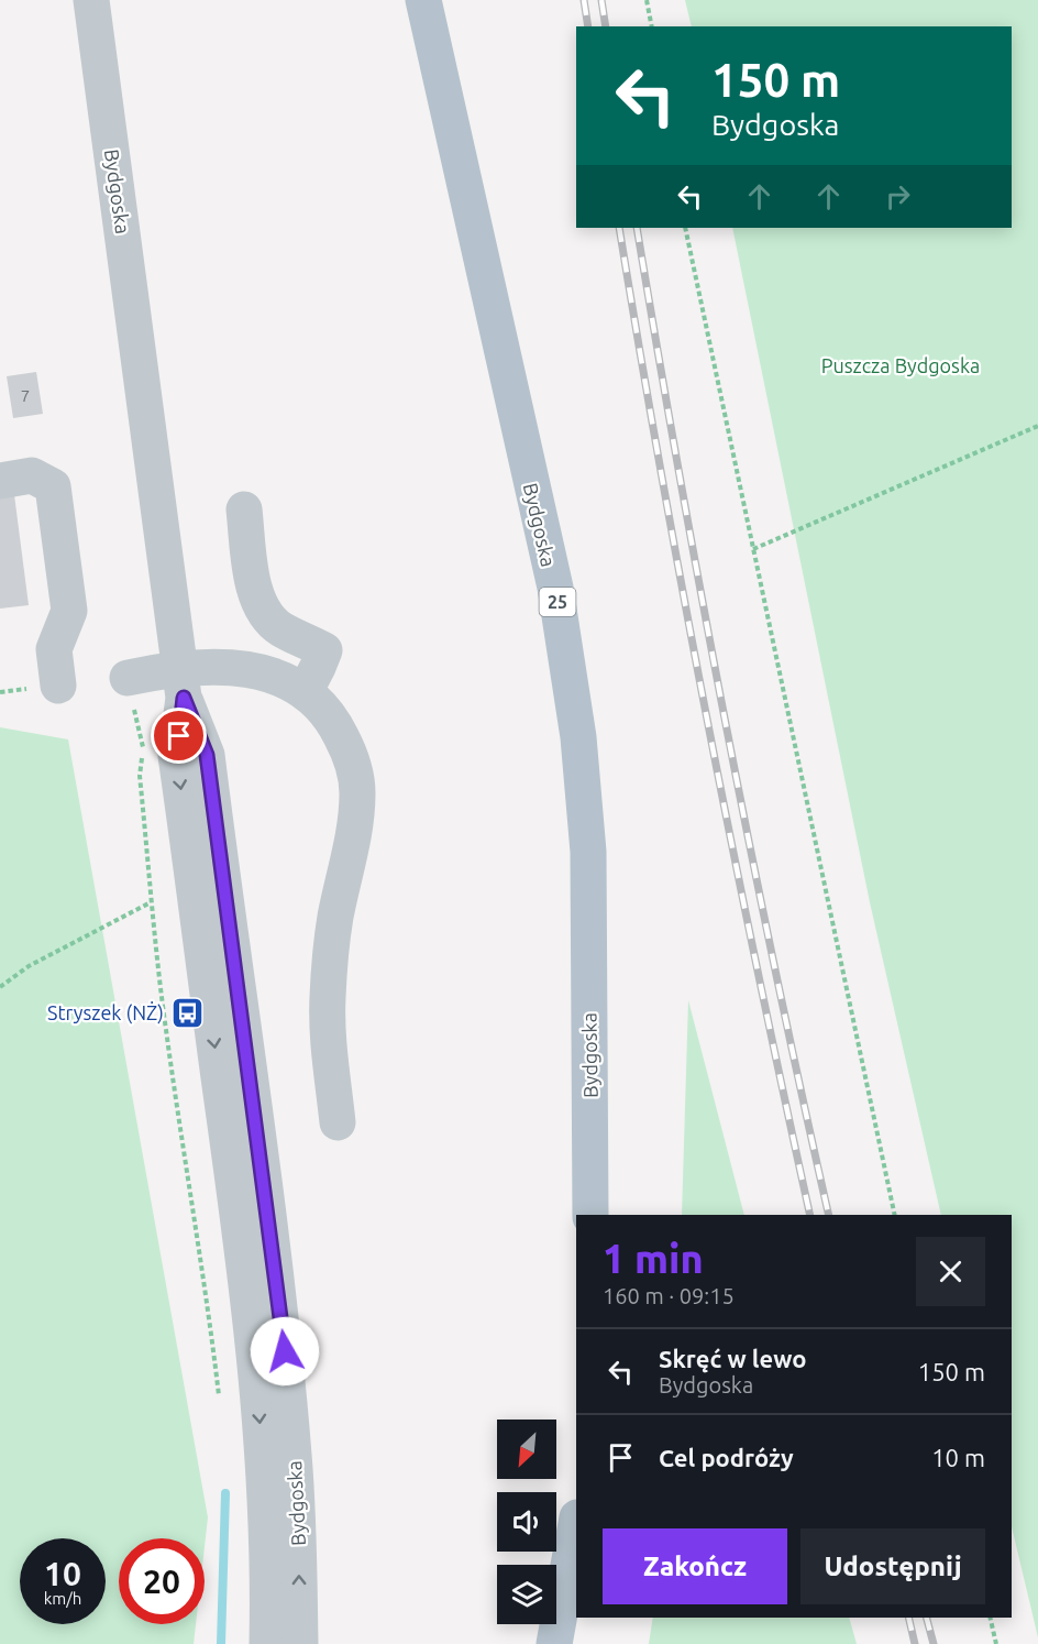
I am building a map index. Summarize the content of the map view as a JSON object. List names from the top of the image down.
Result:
{
  "streets": {
    "main road": ["Bydgoska", "25"]
  },
  "parks": ["Puszcza Bydgoska"],
  "places": {
    "bus stop": ["Stryszek (NŻ)"]
  },
  "house_numbers": ["7"],
  "north": "bottom left",
  "page": {
    "turn": ["150 m", "Bydgoska"],
    "heading": ["1 min", "160 m · 09:15"],
    "list": [
      {
        "name": "Skręć w lewo",
        "note": "Bydgoska",
        "value": "150 m"
      },
      {
        "name": "Cel podróży",
        "value": "10 m"
      }
    ],
    "buttons": ["Zakończ", "Udostępnij"],
    "speed": "10 km/h",
    "limit": "20"
  }
}
